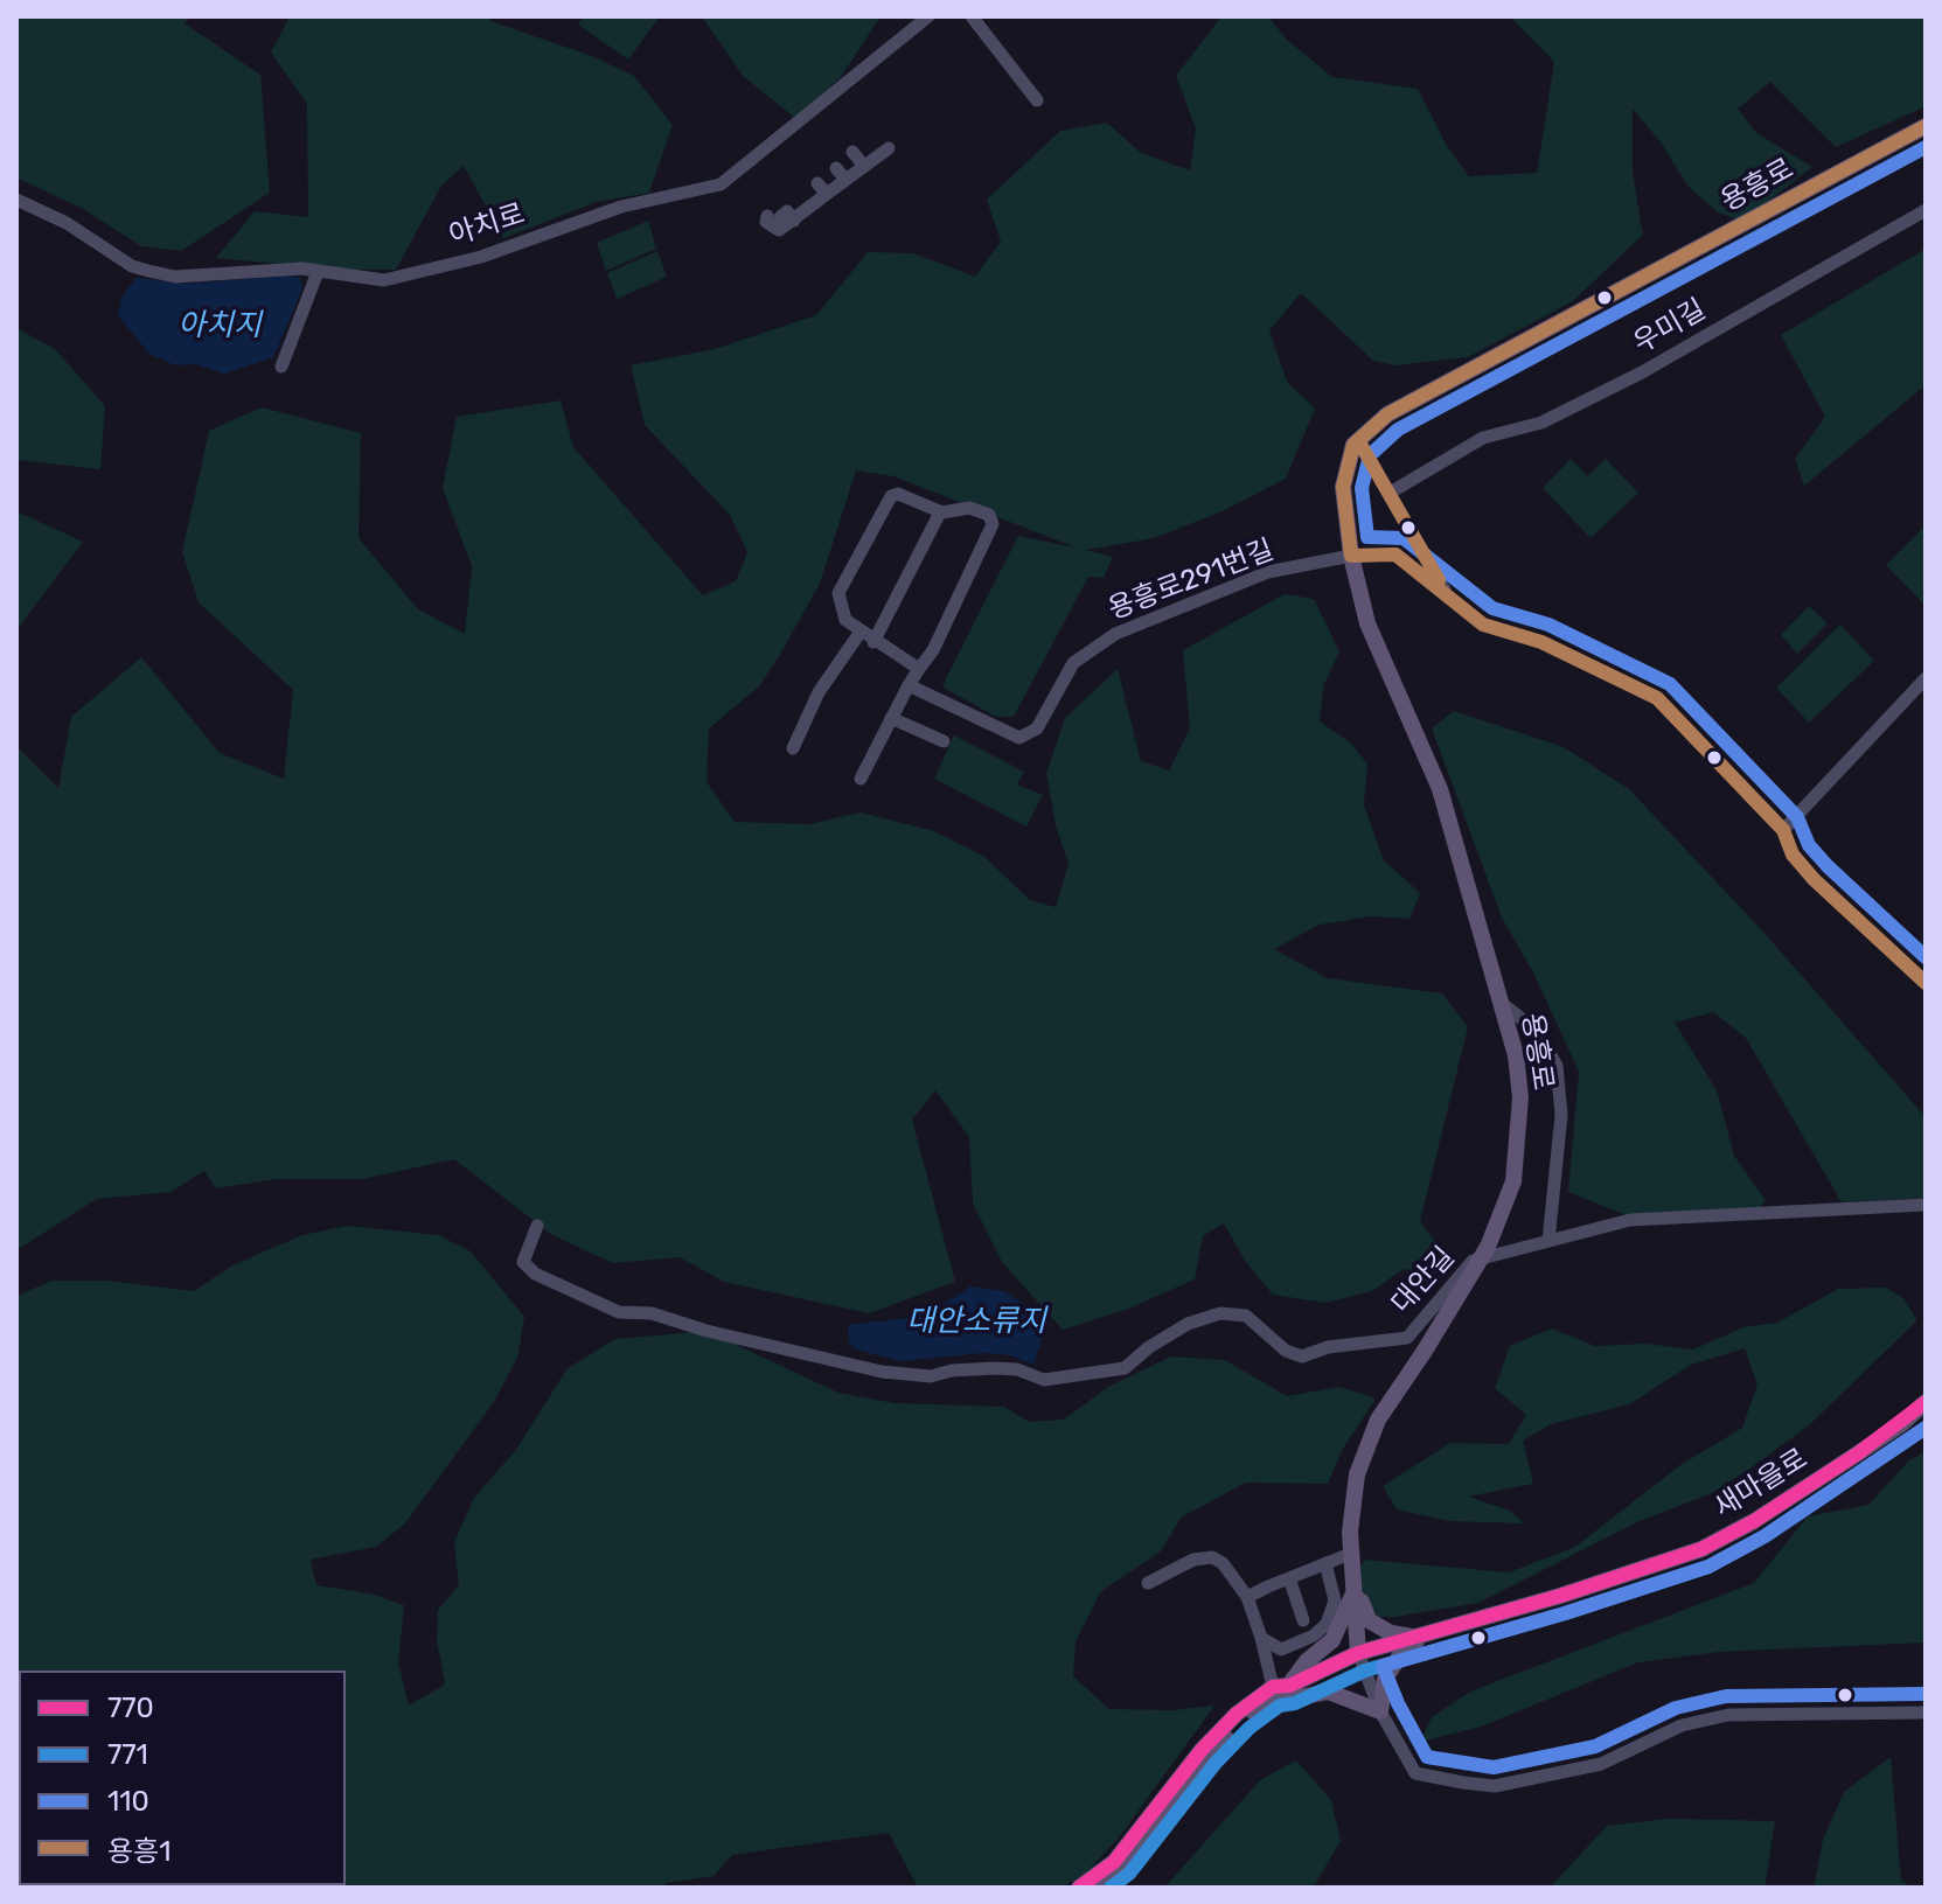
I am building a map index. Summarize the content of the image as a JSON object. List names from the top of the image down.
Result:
{
  "streets": {
    "main road": ["용흥로", "새마을로"],
    "street": [
      "아치로",
      "우미길",
      "용흥로291번길",
      "대안길"
    ]
  },
  "crossings": [
    ["용흥로", "용흥로291번길"],
    ["용흥로", "새마을로"]
  ],
  "water": ["아치지", "대안소류지"],
  "lines": [
    "transit line 용흥1",
    "transit line 110",
    "transit line 770",
    "transit line 771"
  ],
  "legend": [
    "770",
    "771",
    "110",
    "용흥1"
  ]
}
